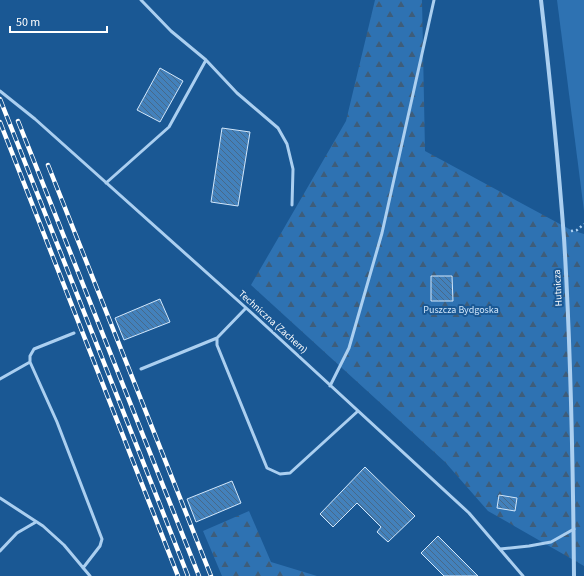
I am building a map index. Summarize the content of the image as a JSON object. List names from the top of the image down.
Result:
{
  "streets": {
    "street": ["Hutnicza"],
    "lane": ["Techniczna (Zachem)"]
  },
  "parks": ["Puszcza Bydgoska"],
  "scale_bar": "50 m"
}
